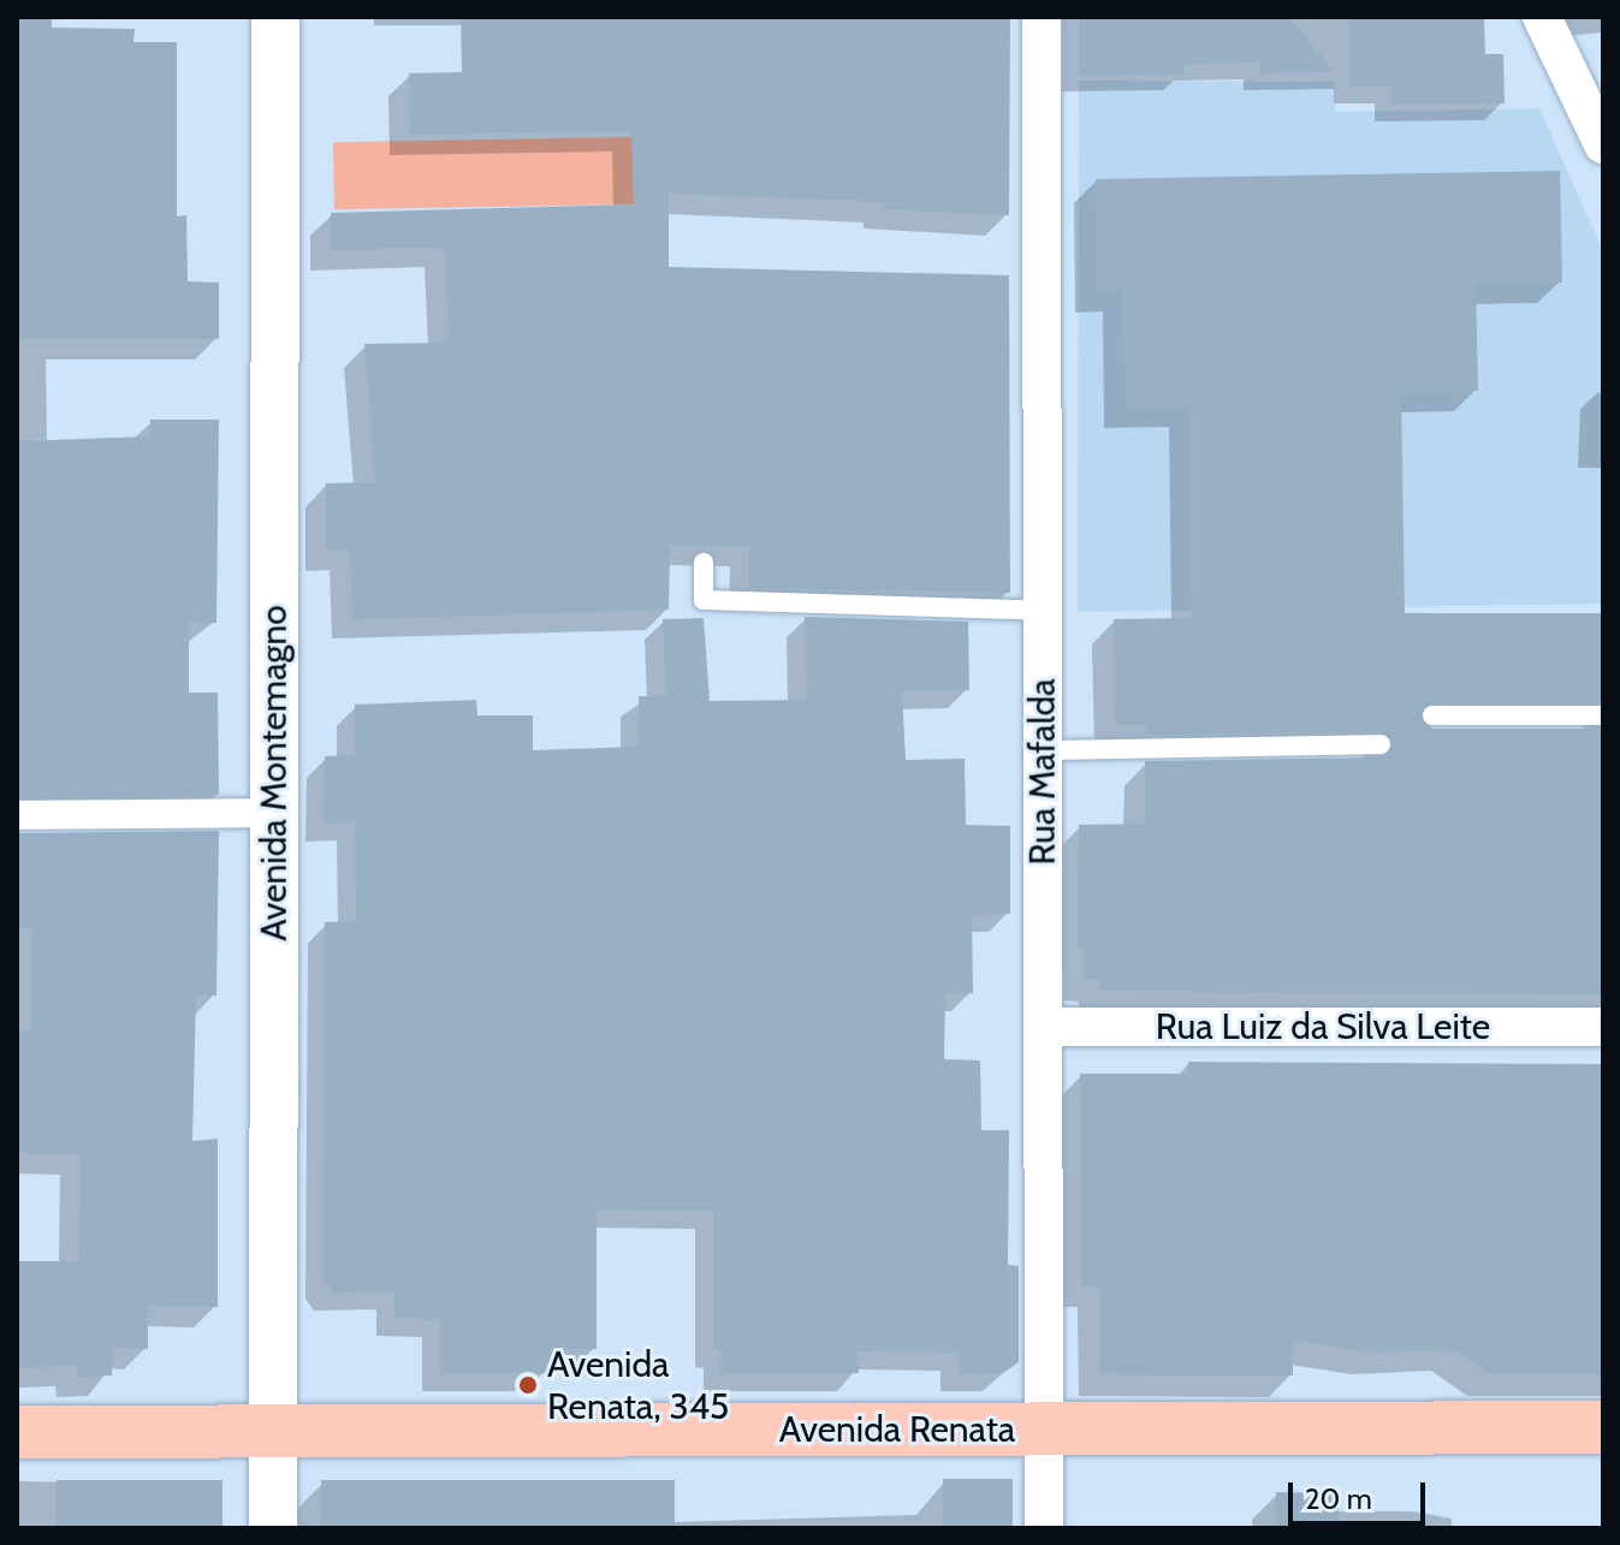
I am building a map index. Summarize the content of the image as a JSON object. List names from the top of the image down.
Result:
{
  "streets": {
    "main road": ["Avenida Renata"],
    "street": ["Rua Mafalda", "Avenida Montemagno", "Rua Luiz da Silva Leite"]
  },
  "crossings": [
    ["Rua Mafalda", "Rua Luiz da Silva Leite"],
    ["Rua Mafalda", "Avenida Renata"],
    ["Avenida Montemagno", "Avenida Renata"]
  ],
  "places": ["Avenida Renata, 345"],
  "scale_bar": "20 m"
}
